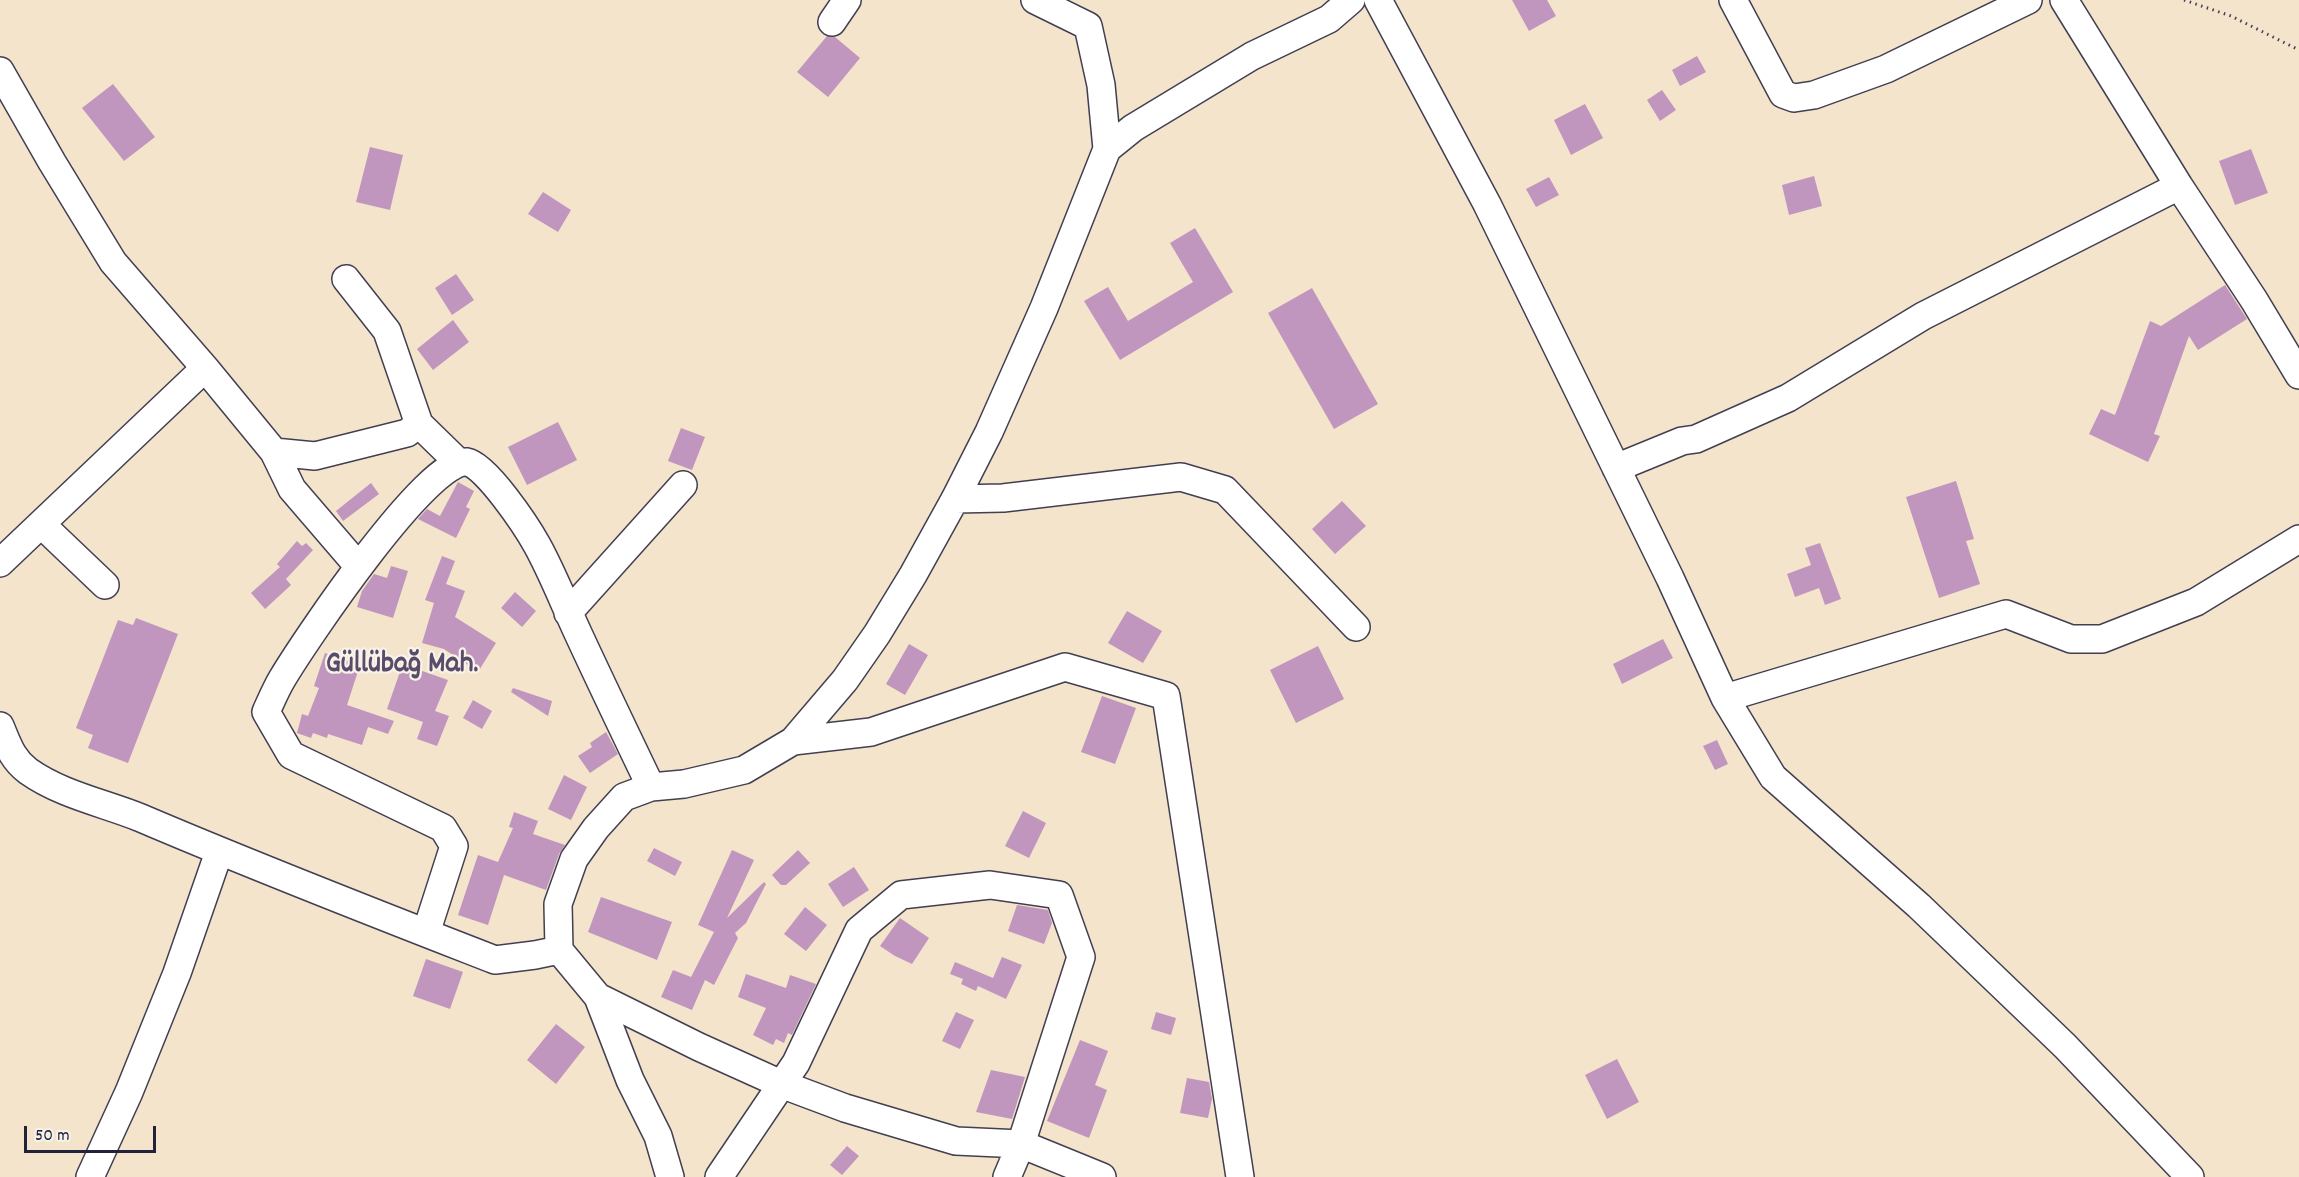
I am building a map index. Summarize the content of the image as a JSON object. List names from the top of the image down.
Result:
{
  "districts": ["Güllübağ Mah."],
  "scale_bar": "50 m"
}
